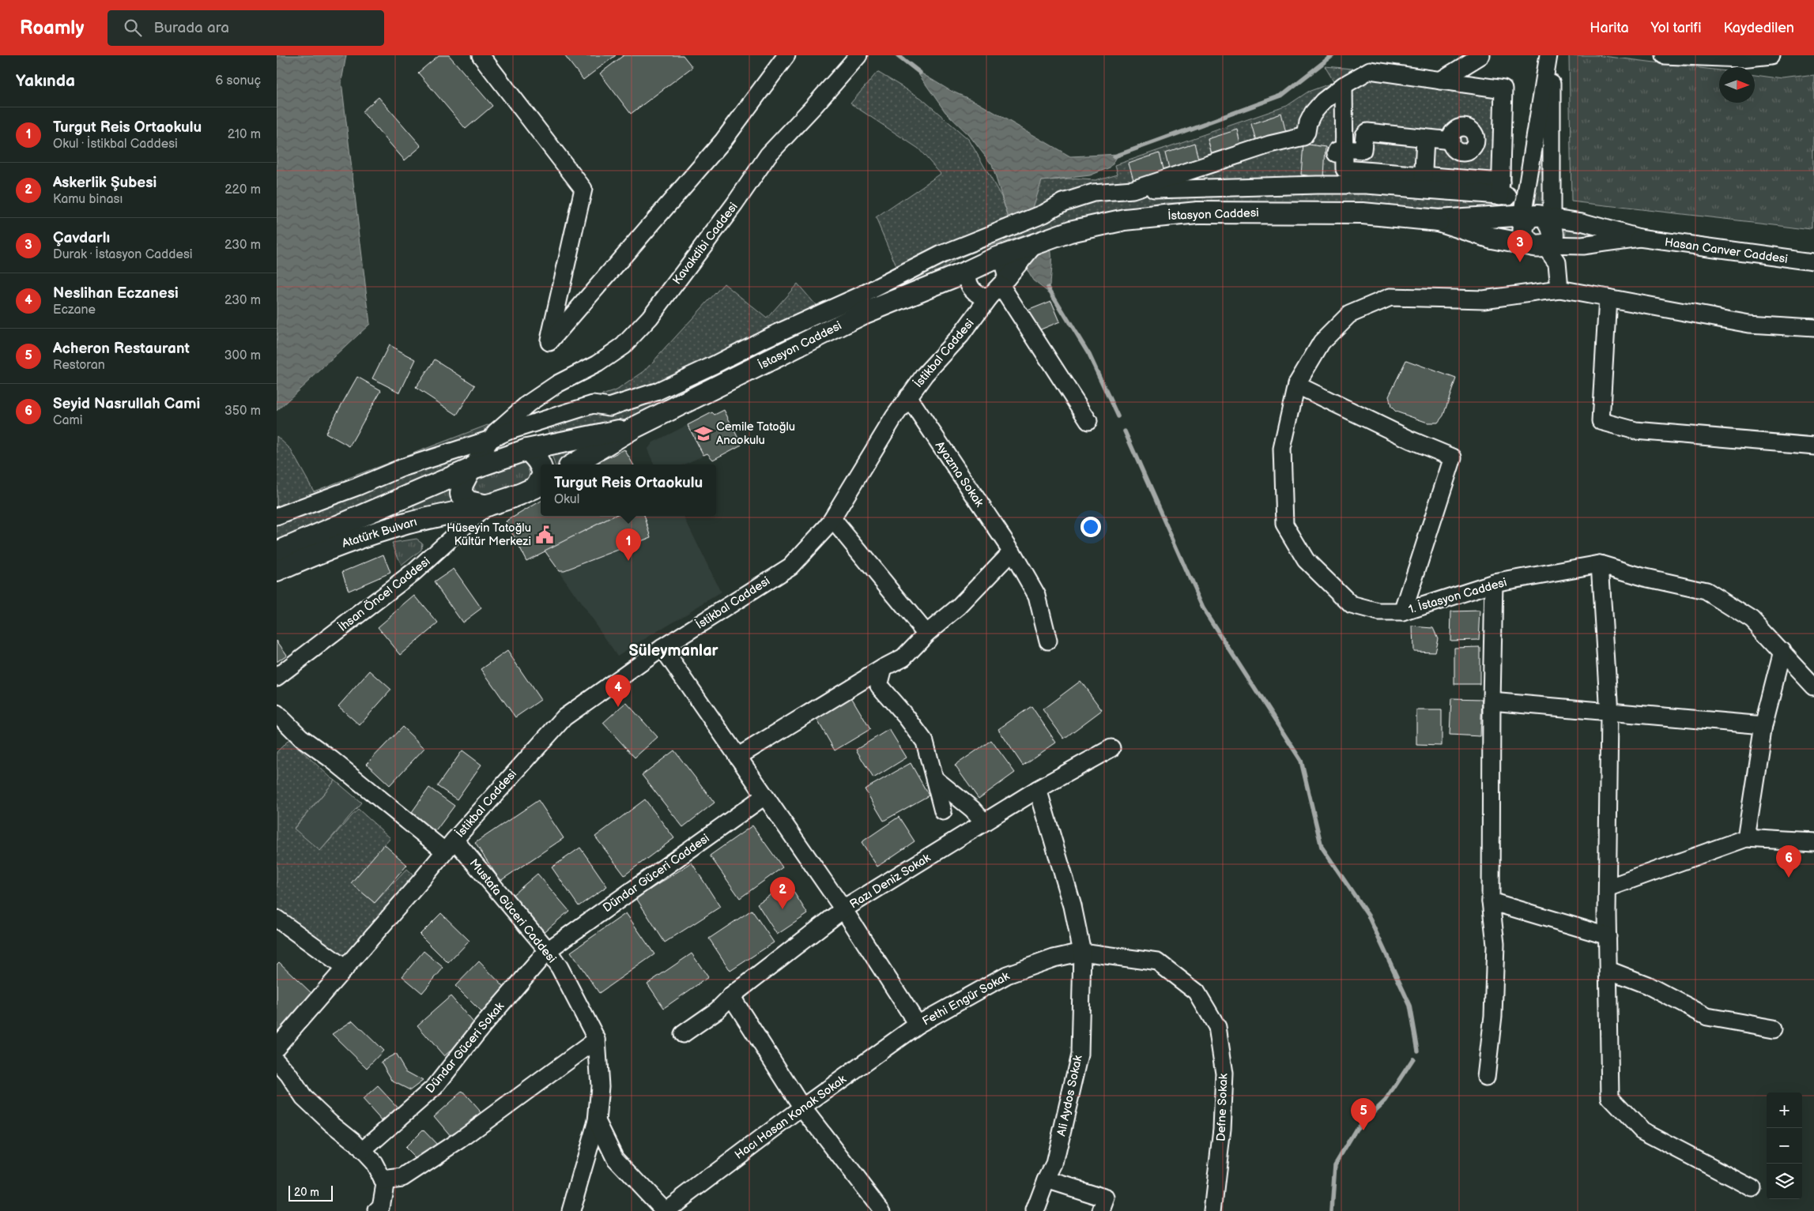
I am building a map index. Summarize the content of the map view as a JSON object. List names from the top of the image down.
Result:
{
  "streets": {
    "main road": ["İstasyon Caddesi", "Atatürk Bulvarı"],
    "street": [
      "Kavakdibi Caddesi",
      "Hasan Canver Caddesi",
      "İstikbal Caddesi",
      "Ayazma Sokak",
      "İhsan Öncel Caddesi",
      "1. İstasyon Caddesi",
      "Dündar Güceri Caddesi",
      "Razı Deniz Sokak",
      "Mustafa Güceri Caddesi",
      "Fethi Engür Sokak",
      "Dündar Güceri Sokak",
      "Ali Aydos Sokak",
      "Defne Sokak",
      "Hacı Hasan Konak Sokak"
    ]
  },
  "crossings": [
    ["İstasyon Caddesi", "Hasan Canver Caddesi"],
    ["İstasyon Caddesi", "İstikbal Caddesi"],
    ["İstasyon Caddesi", "Atatürk Bulvarı"],
    ["Kavakdibi Caddesi", "Atatürk Bulvarı"],
    ["İstikbal Caddesi", "Ayazma Sokak"],
    ["İstikbal Caddesi", "Mustafa Güceri Caddesi"],
    ["Atatürk Bulvarı", "İhsan Öncel Caddesi"],
    ["Dündar Güceri Caddesi", "Mustafa Güceri Caddesi"],
    ["Dündar Güceri Caddesi", "Dündar Güceri Sokak"],
    ["Razı Deniz Sokak", "Ali Aydos Sokak"],
    ["Mustafa Güceri Caddesi", "Dündar Güceri Sokak"],
    ["Fethi Engür Sokak", "Ali Aydos Sokak"],
    ["Fethi Engür Sokak", "Defne Sokak"],
    ["Fethi Engür Sokak", "Hacı Hasan Konak Sokak"],
    ["Ali Aydos Sokak", "Defne Sokak"]
  ],
  "districts": ["Süleymanlar"],
  "places": {
    "school or university": ["Cemile Tatoğlu Anaokulu"],
    "public building": ["Hüseyin Tatoğlu Kültür Merkezi"]
  },
  "scale_bar": "20 m",
  "north": "right",
  "page": {
    "header": "Roamly",
    "search": "Burada ara",
    "nav": ["Harita", "Yol tarifi", "Kaydedilen"],
    "heading": ["Yakında", "6 sonuç"],
    "list": [
      {
        "mark": "1",
        "name": "Turgut Reis Ortaokulu",
        "note": "Okul · İstikbal Caddesi",
        "value": "210 m"
      },
      {
        "mark": "2",
        "name": "Askerlik Şubesi",
        "note": "Kamu binası",
        "value": "220 m"
      },
      {
        "mark": "3",
        "name": "Çavdarlı",
        "note": "Durak · İstasyon Caddesi",
        "value": "230 m"
      },
      {
        "mark": "4",
        "name": "Neslihan Eczanesi",
        "note": "Eczane",
        "value": "230 m"
      },
      {
        "mark": "5",
        "name": "Acheron Restaurant",
        "note": "Restoran",
        "value": "300 m"
      },
      {
        "mark": "6",
        "name": "Seyid Nasrullah Cami",
        "note": "Cami",
        "value": "350 m"
      }
    ],
    "pins": [
      "3",
      "1",
      "4",
      "6",
      "2",
      "5"
    ],
    "popup": ["Turgut Reis Ortaokulu", "Okul"],
    "map_buttons": ["+", "−"],
    "scale": "20 m"
  }
}
